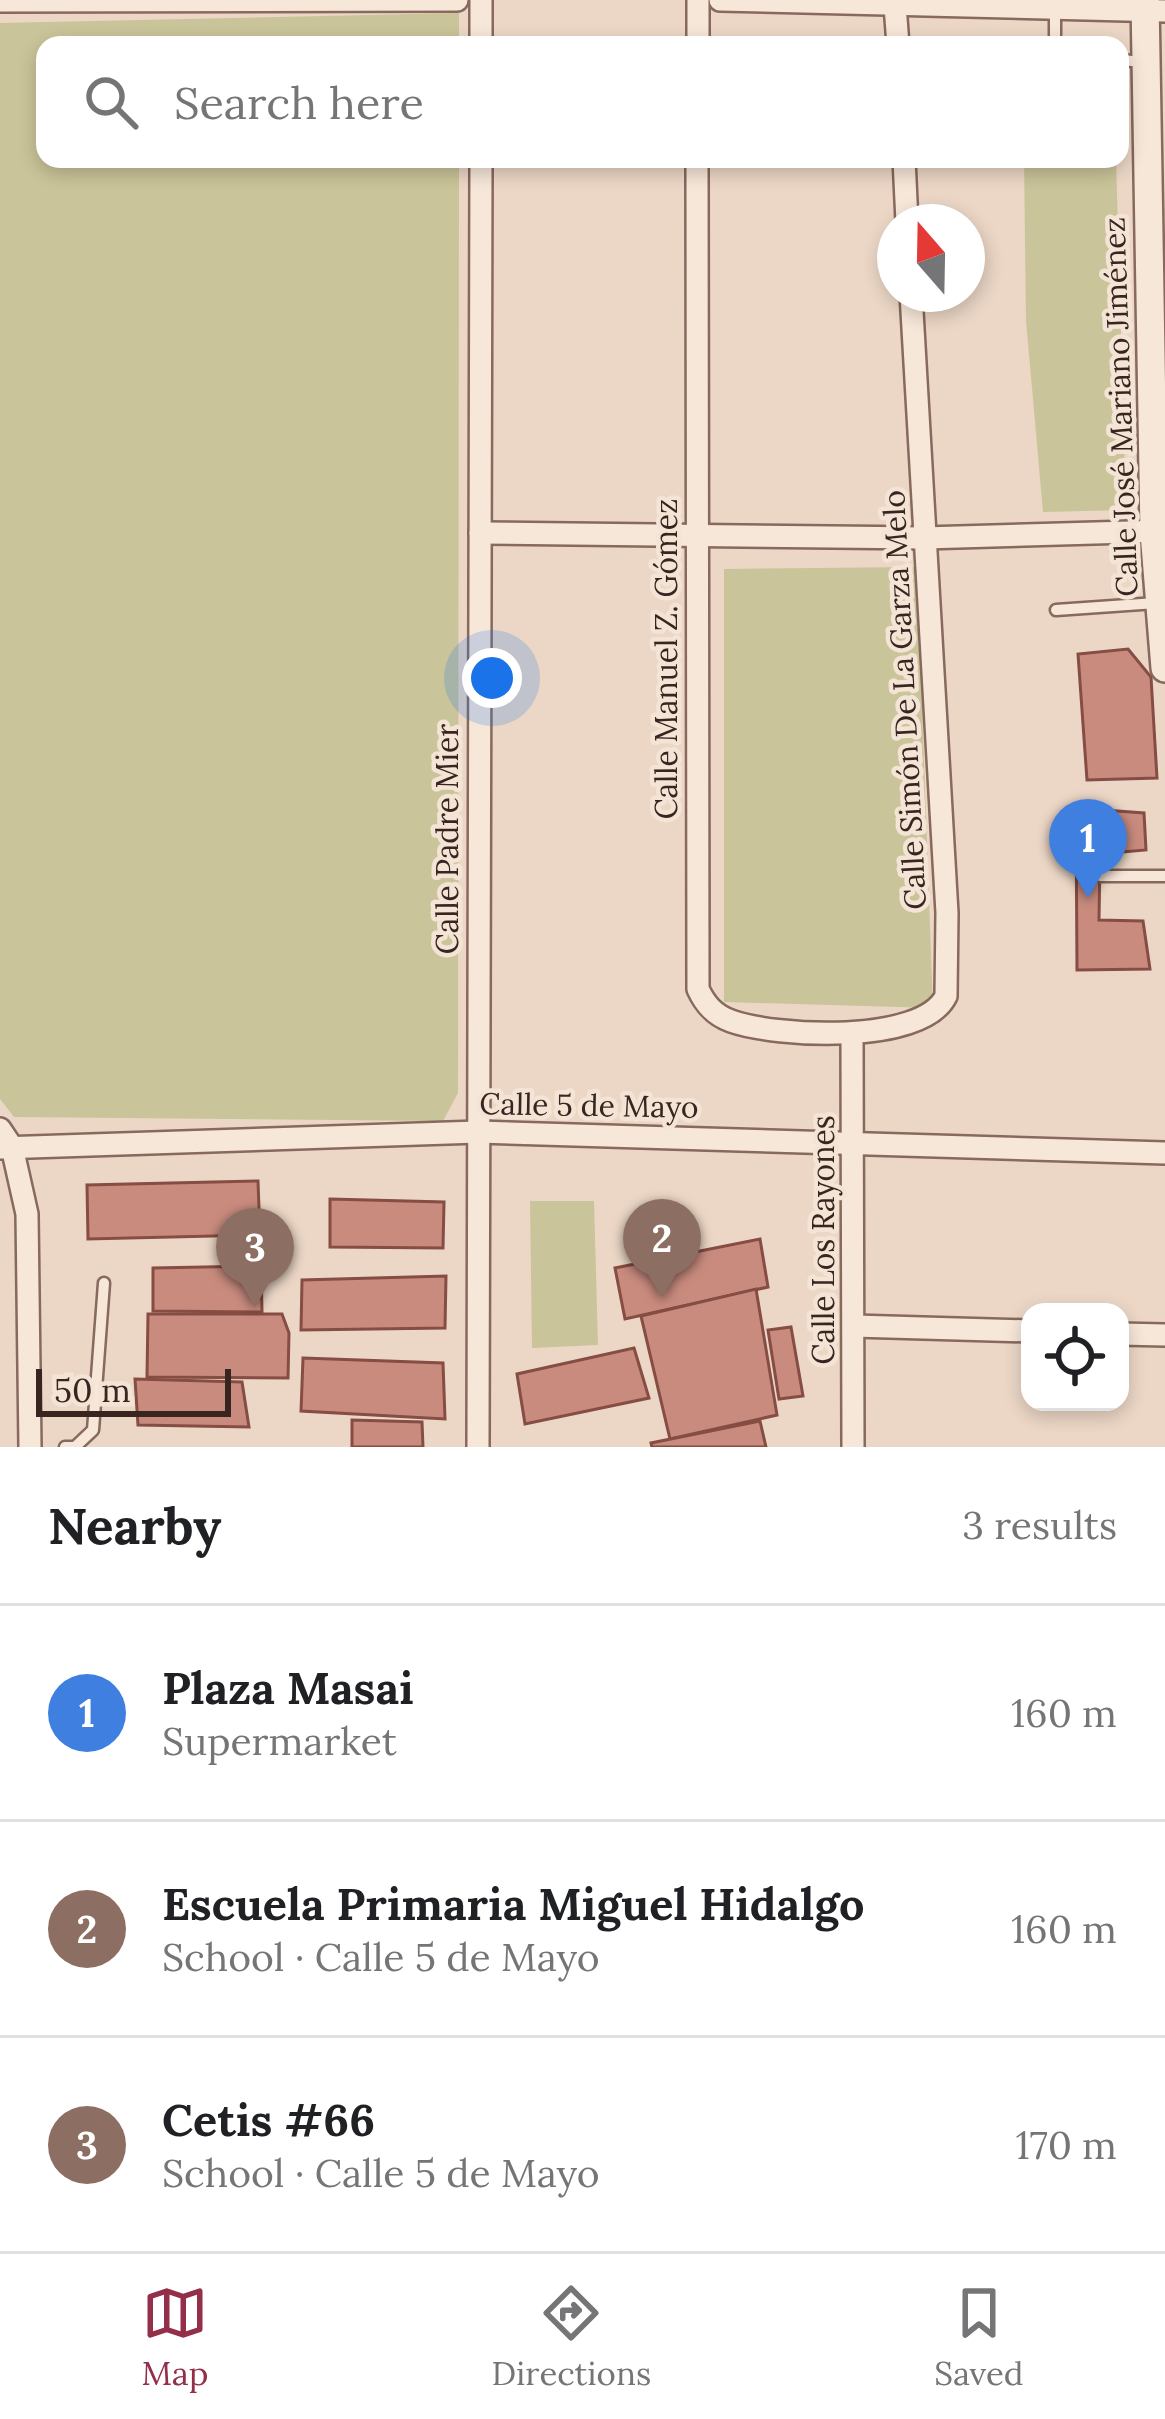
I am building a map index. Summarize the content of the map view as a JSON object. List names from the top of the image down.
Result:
{
  "streets": {
    "street": [
      "Calle José Mariano Jiménez",
      "Calle Manuel Z. Gómez",
      "Calle Simón De La Garza Melo",
      "Calle Padre Mier",
      "Calle 5 de Mayo",
      "Calle Los Rayones"
    ]
  },
  "crossings": [
    ["Calle Manuel Z. Gómez", "Calle Simón De La Garza Melo"],
    ["Calle Manuel Z. Gómez", "Calle Los Rayones"],
    ["Calle Simón De La Garza Melo", "Calle Los Rayones"],
    ["Calle Padre Mier", "Calle 5 de Mayo"],
    ["Calle 5 de Mayo", "Calle Los Rayones"]
  ],
  "scale_bar": "50 m",
  "north": "top",
  "page": {
    "search": "Search here",
    "pins": ["1", "2", "3"],
    "scale": "50 m",
    "heading": ["Nearby", "3 results"],
    "list": [
      {
        "mark": "1",
        "name": "Plaza Masai",
        "note": "Supermarket",
        "value": "160 m"
      },
      {
        "mark": "2",
        "name": "Escuela Primaria Miguel Hidalgo",
        "note": "School · Calle 5 de Mayo",
        "value": "160 m"
      },
      {
        "mark": "3",
        "name": "Cetis #66",
        "note": "School · Calle 5 de Mayo",
        "value": "170 m"
      }
    ],
    "nav": ["Map", "Directions", "Saved"]
  }
}
